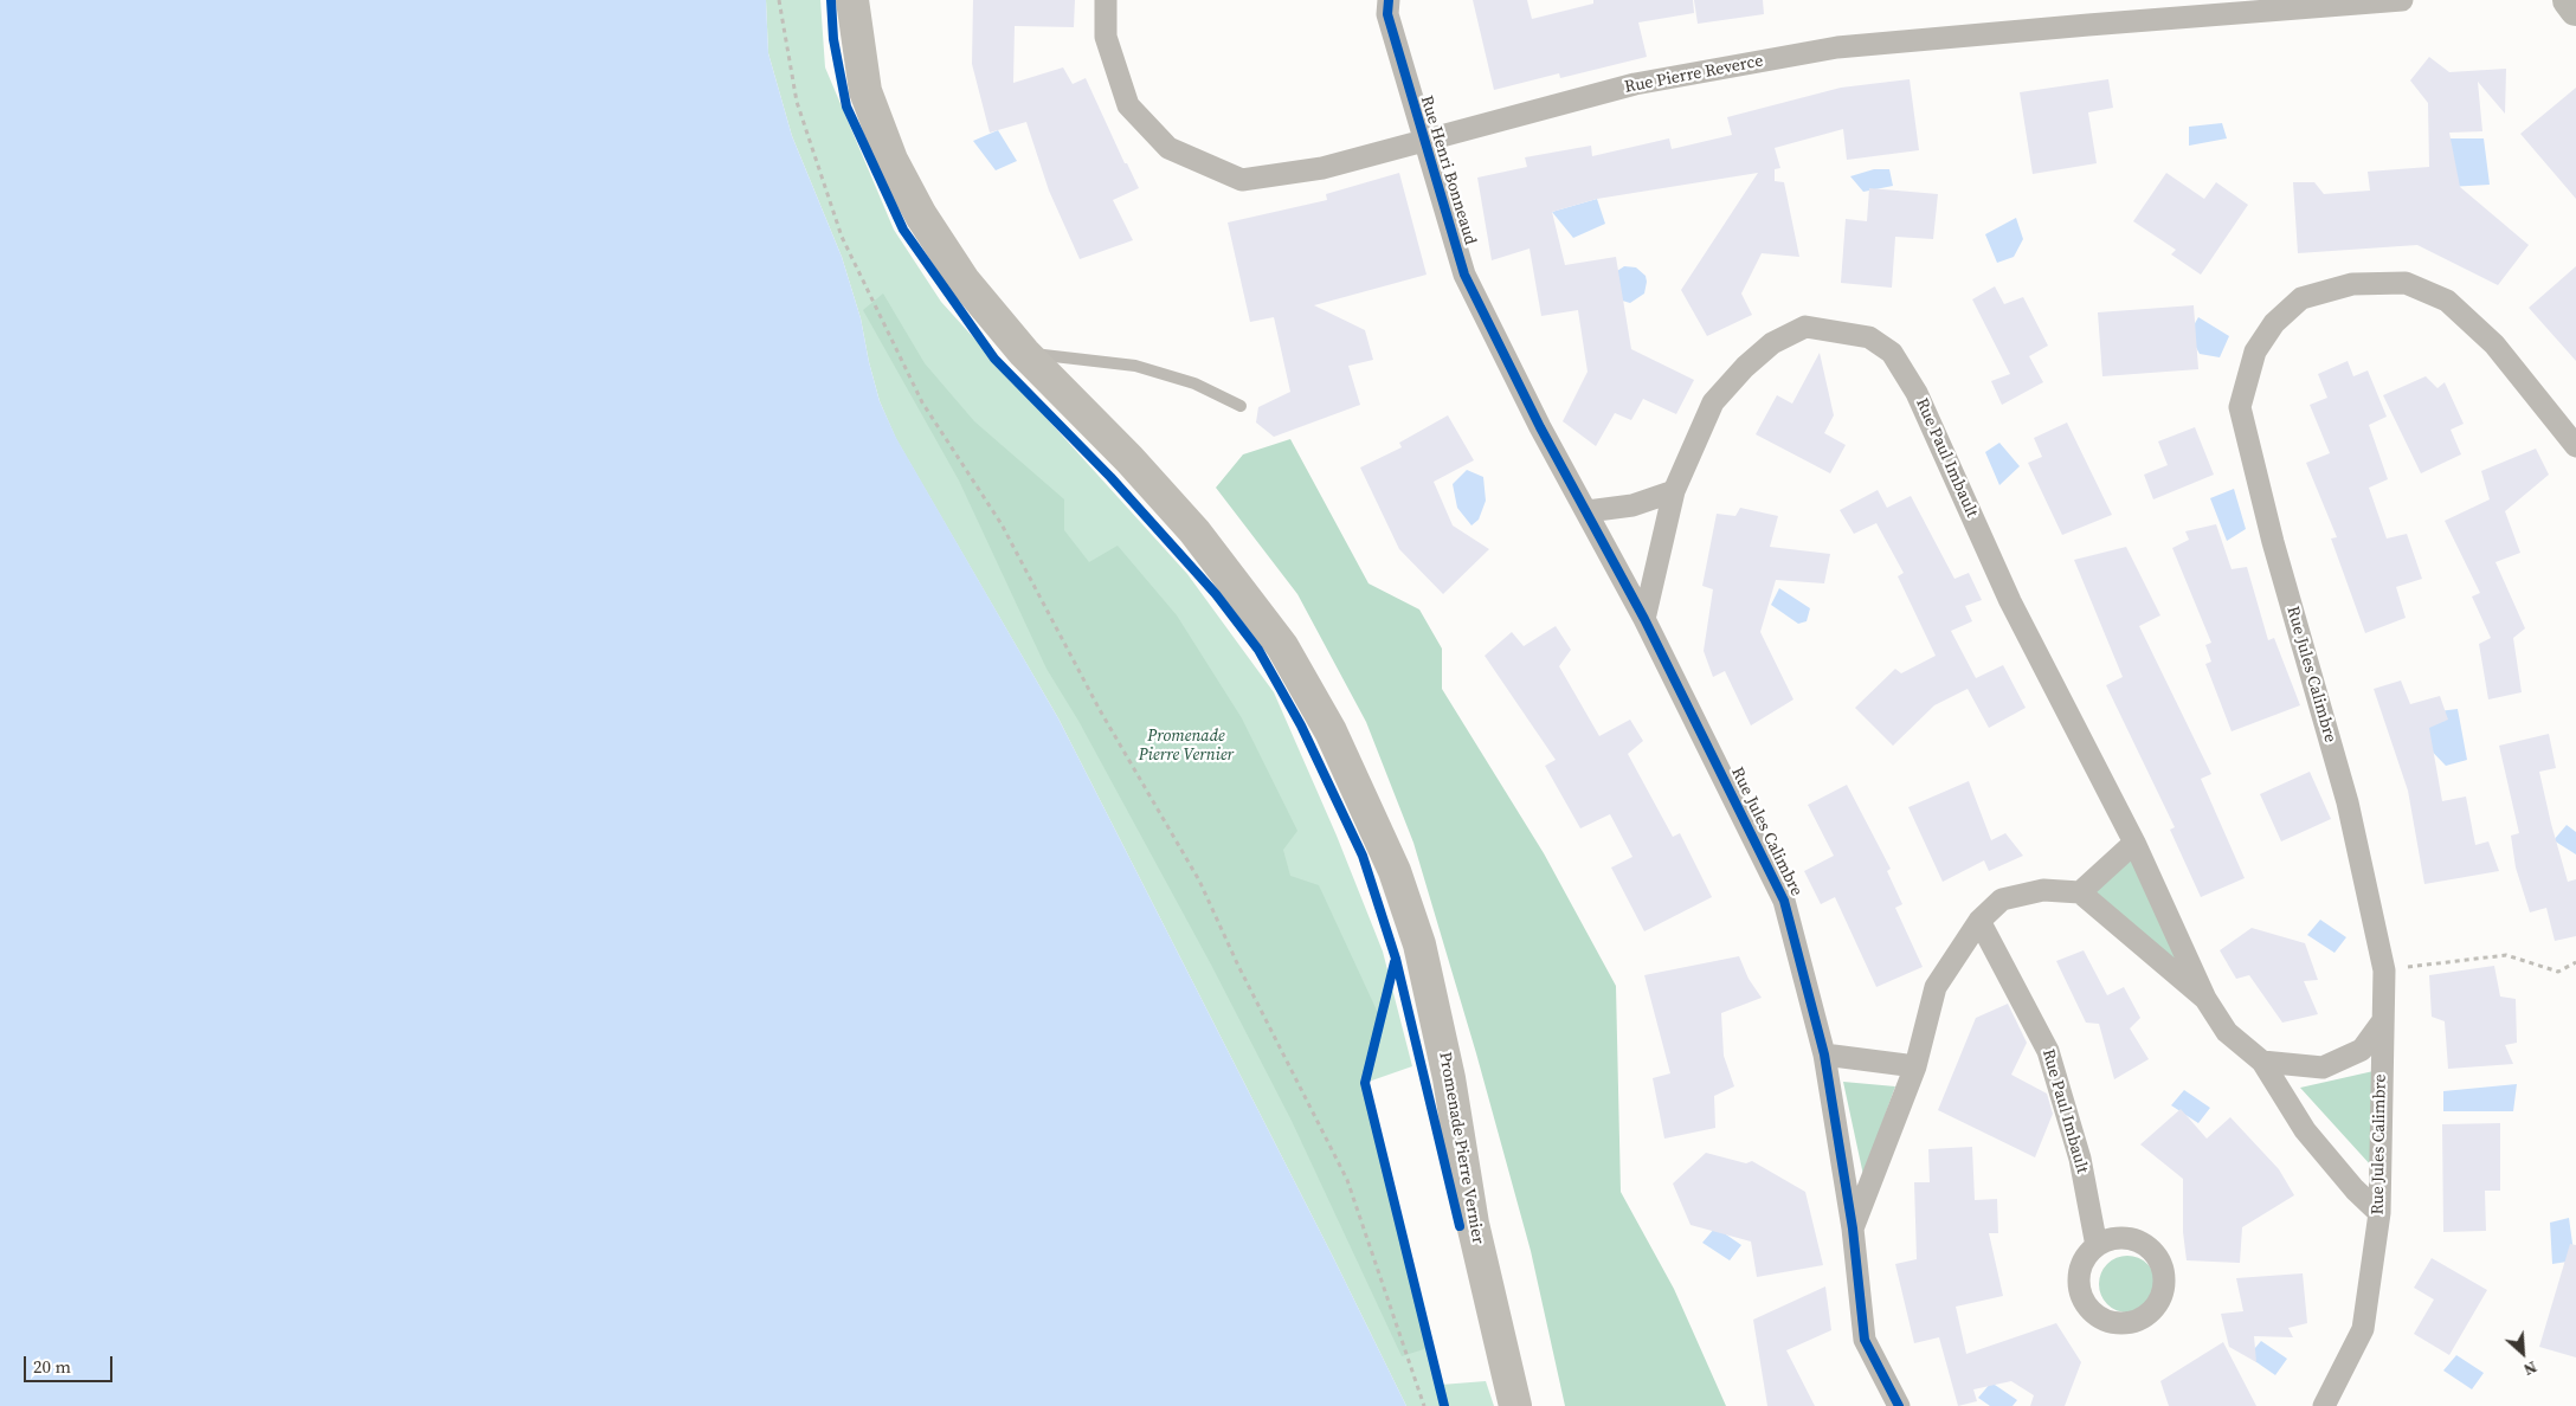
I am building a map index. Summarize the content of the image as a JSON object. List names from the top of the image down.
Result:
{
  "streets": {
    "main road": ["Promenade Pierre Vernier"],
    "street": [
      "Rue Pierre Reverce",
      "Rue Henri Bonneaud",
      "Rue Paul Imbault",
      "Rue Jules Calimbre"
    ]
  },
  "crossings": [
    ["Rue Pierre Reverce", "Rue Henri Bonneaud"],
    ["Rue Henri Bonneaud", "Rue Jules Calimbre"],
    ["Rue Paul Imbault", "Rue Jules Calimbre"]
  ],
  "parks": ["Promenade Pierre Vernier"],
  "scale_bar": "20 m",
  "north": "bottom right"
}
